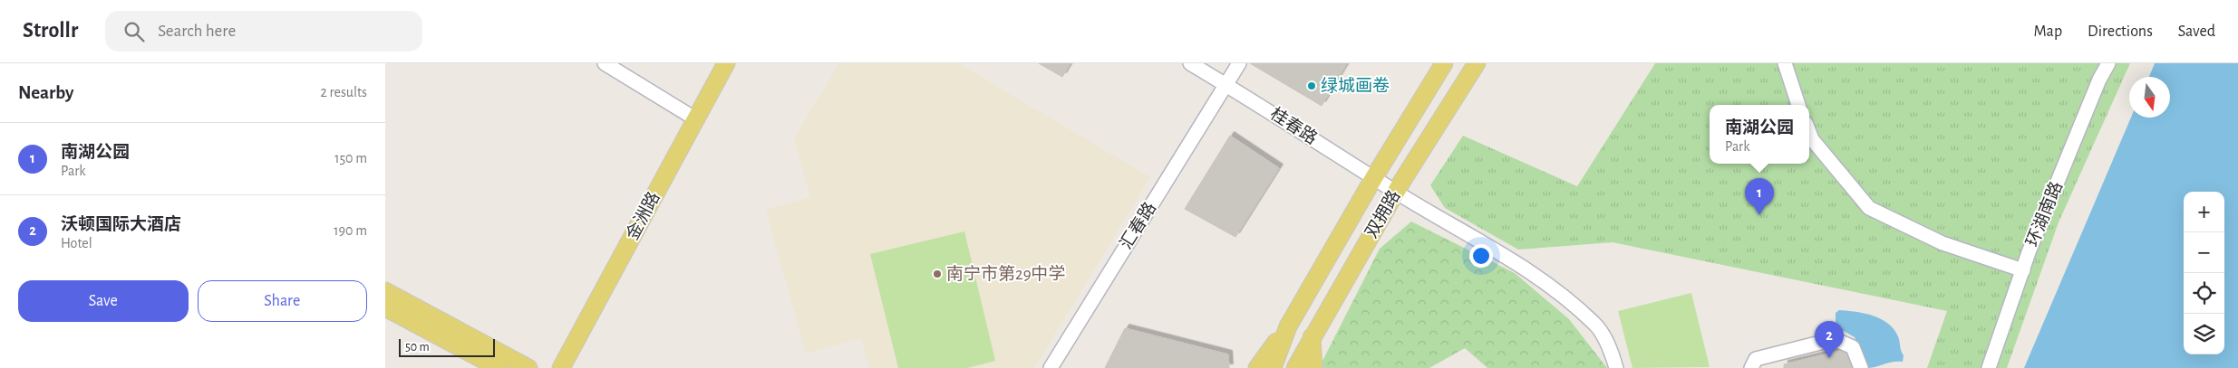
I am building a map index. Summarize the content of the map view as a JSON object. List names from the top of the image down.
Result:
{
  "streets": {
    "main road": ["双拥路", "金洲路"],
    "street": ["桂春路", "环湖南路", "汇春路"]
  },
  "crossings": [
    ["桂春路", "双拥路"],
    ["桂春路", "汇春路"]
  ],
  "places": ["绿城画卷", "南宁市第29中学"],
  "scale_bar": "50 m",
  "north": "bottom",
  "page": {
    "header": "Strollr",
    "search": "Search here",
    "nav": ["Map", "Directions", "Saved"],
    "heading": ["Nearby", "2 results"],
    "popup": ["南湖公园", "Park"],
    "list": [
      {
        "mark": "1",
        "name": "南湖公园",
        "note": "Park",
        "value": "150 m"
      },
      {
        "mark": "2",
        "name": "沃顿国际大酒店",
        "note": "Hotel",
        "value": "190 m"
      }
    ],
    "pins": ["1", "2"],
    "map_buttons": ["+", "−"],
    "buttons": ["Save", "Share"],
    "scale": "50 m"
  }
}
